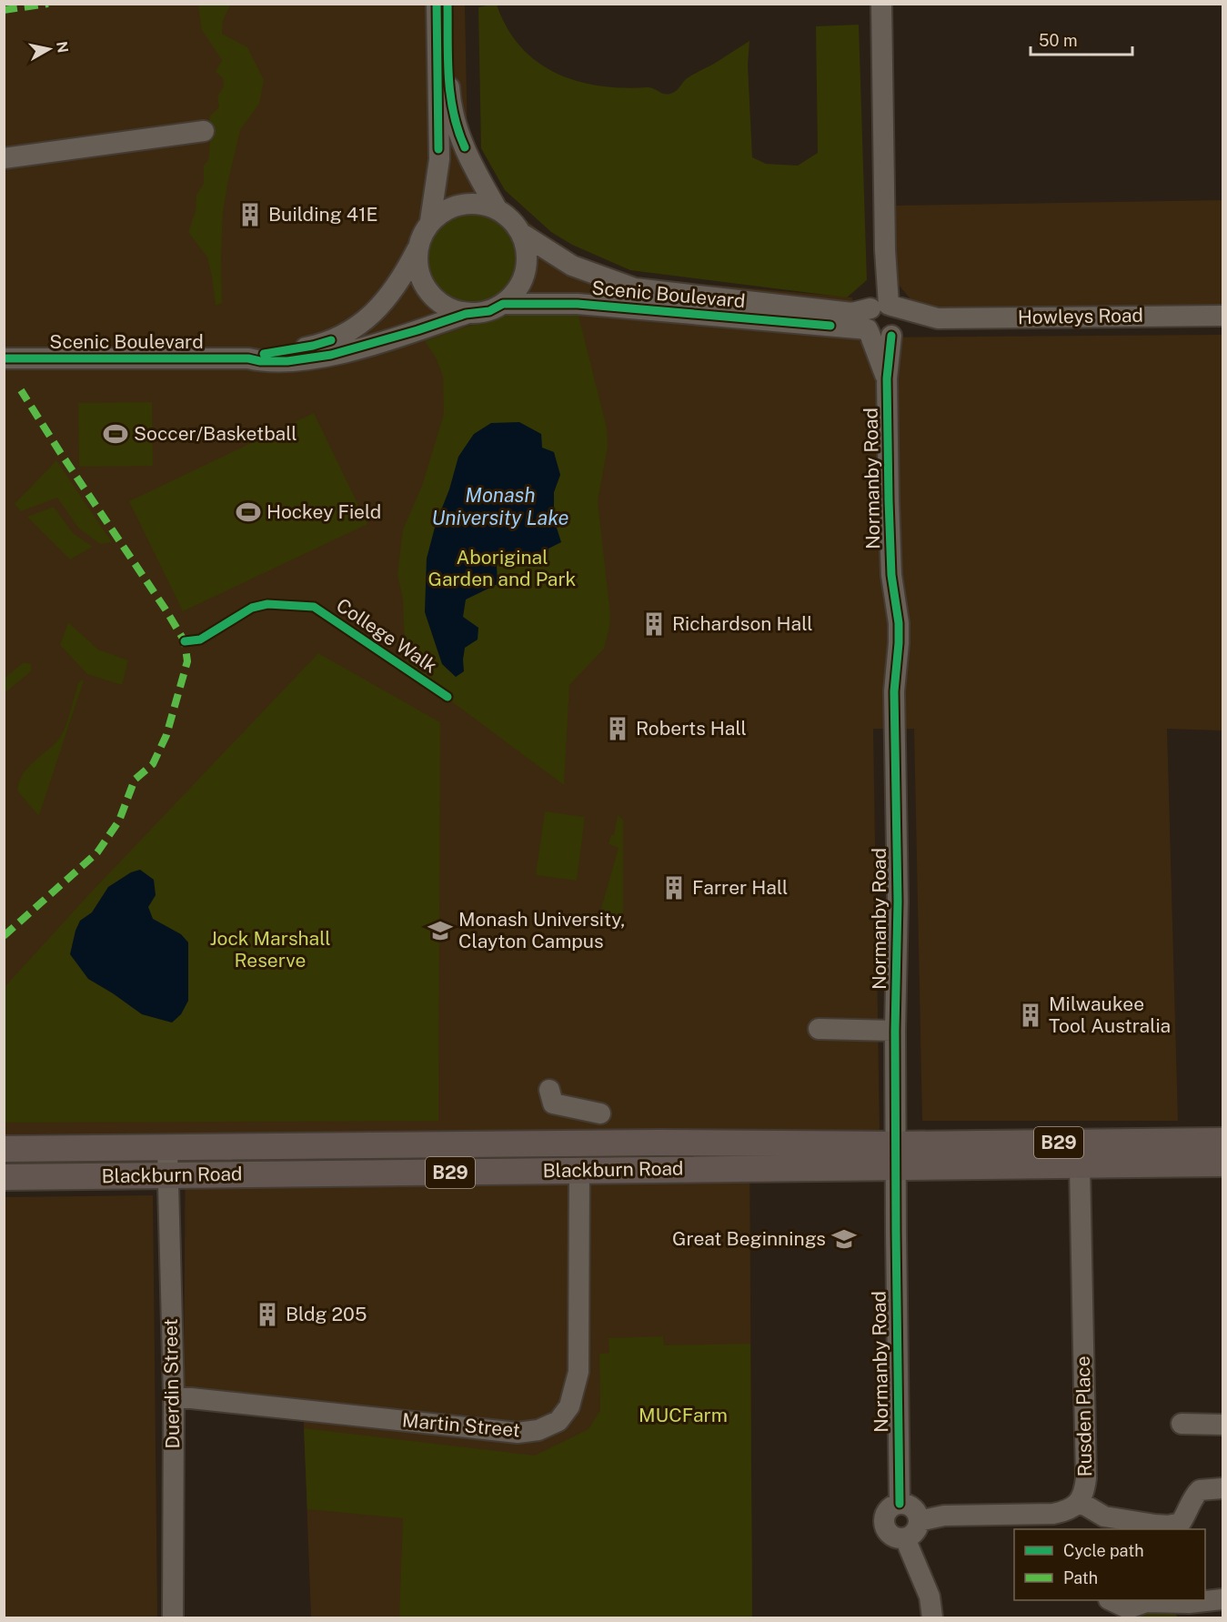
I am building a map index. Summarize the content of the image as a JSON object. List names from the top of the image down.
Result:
{
  "streets": {
    "main road": ["B29", "Blackburn Road"],
    "street": [
      "Scenic Boulevard",
      "Howleys Road",
      "Normanby Road",
      "Duerdin Street",
      "Rusden Place",
      "Martin Street"
    ],
    "cycle path": ["College Walk"]
  },
  "crossings": [
    ["Scenic Boulevard", "Howleys Road"],
    ["Scenic Boulevard", "Normanby Road"],
    ["Howleys Road", "Normanby Road"],
    ["Normanby Road", "Blackburn Road"],
    ["Normanby Road", "Rusden Place"],
    ["Blackburn Road", "Duerdin Street"],
    ["Blackburn Road", "Rusden Place"],
    ["Blackburn Road", "Martin Street"],
    ["Duerdin Street", "Martin Street"]
  ],
  "water": ["Monash University Lake"],
  "parks": ["Aboriginal Garden and Park", "Jock Marshall Reserve", "MUCFarm"],
  "places": {
    "building": [
      "Building 41E",
      "Richardson Hall",
      "Roberts Hall",
      "Farrer Hall",
      "Milwaukee Tool Australia",
      "Bldg 205"
    ],
    "sports": ["Soccer/Basketball", "Hockey Field"],
    "school or university": ["Monash University, Clayton Campus", "Great Beginnings"]
  },
  "legend": ["Cycle path", "Path"],
  "scale_bar": "50 m",
  "north": "right"
}
